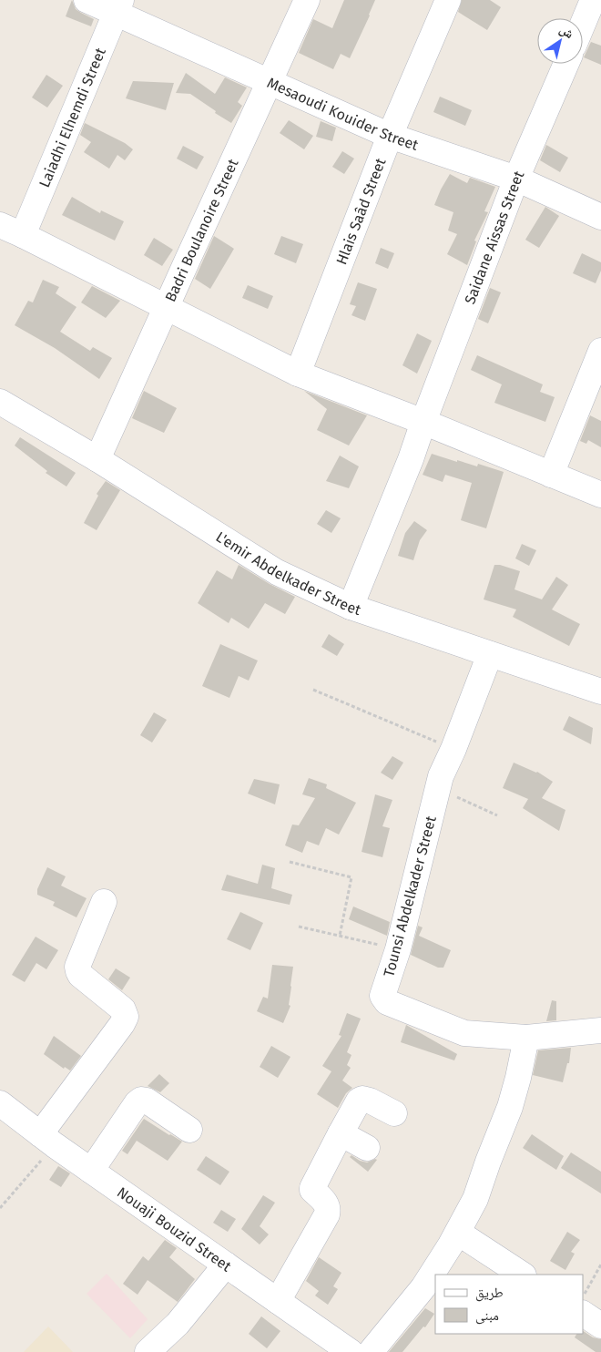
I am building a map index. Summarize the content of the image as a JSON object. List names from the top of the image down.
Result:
{
  "streets": {
    "street": [
      "Mesaoudi Kouider Street",
      "Laiadhi Elhemdi Street",
      "Hlais Saâd Street",
      "Badri Boulanoire Street",
      "Saidane Aissas Street",
      "L'emir Abdelkader Street",
      "Tounsi Abdelkader Street",
      "Nouaji Bouzid Street"
    ]
  },
  "crossings": [
    ["Mesaoudi Kouider Street", "Laiadhi Elhemdi Street"],
    ["Mesaoudi Kouider Street", "Hlais Saâd Street"],
    ["Mesaoudi Kouider Street", "Badri Boulanoire Street"],
    ["Mesaoudi Kouider Street", "Saidane Aissas Street"],
    ["Badri Boulanoire Street", "L'emir Abdelkader Street"],
    ["Saidane Aissas Street", "L'emir Abdelkader Street"],
    ["L'emir Abdelkader Street", "Tounsi Abdelkader Street"]
  ],
  "legend": ["طريق", "مبنى"],
  "north": "top right"
}
